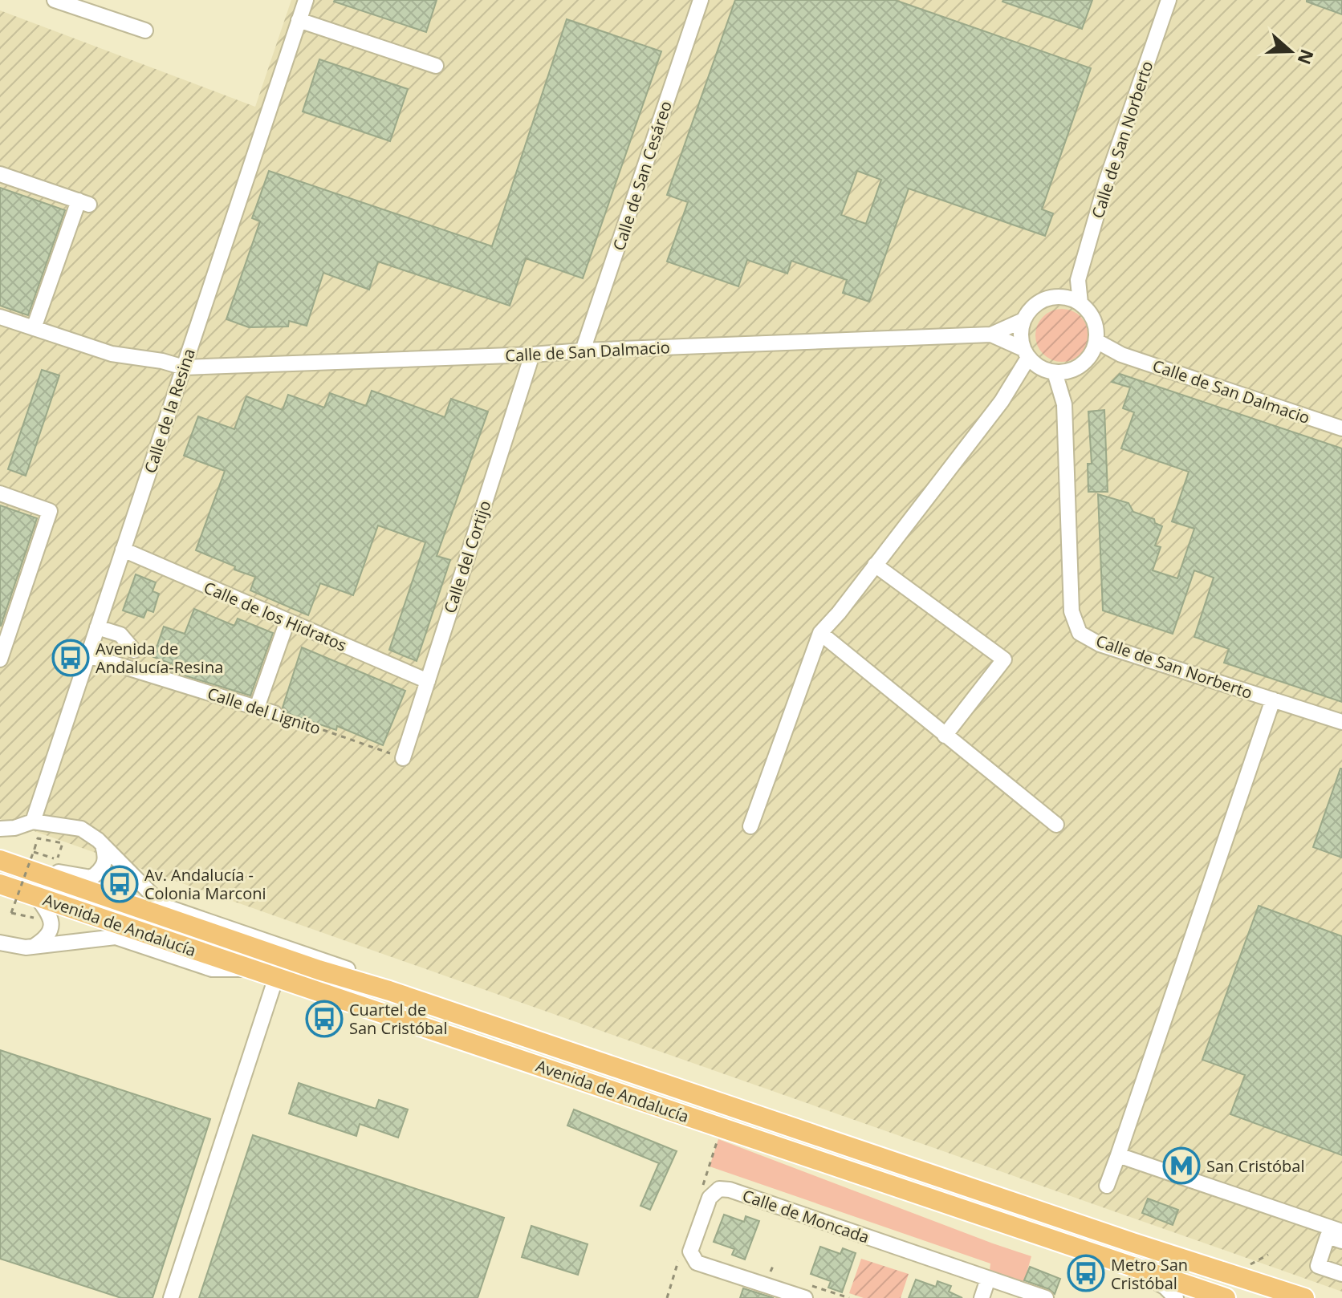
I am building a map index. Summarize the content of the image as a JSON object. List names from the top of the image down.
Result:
{
  "streets": {
    "main road": ["Avenida de Andalucía"],
    "street": [
      "Calle de San Norberto",
      "Calle de San Cesáreo",
      "Calle de San Dalmacio",
      "Calle de la Resina",
      "Calle del Cortijo",
      "Calle de los Hidratos",
      "Calle del Lignito",
      "Calle de Moncada"
    ]
  },
  "crossings": [
    ["Calle de San Norberto", "Calle de San Dalmacio"],
    ["Calle de San Cesáreo", "Calle de San Dalmacio"],
    ["Calle de San Dalmacio", "Calle de la Resina"],
    ["Calle de San Dalmacio", "Calle del Cortijo"],
    ["Calle de la Resina", "Calle de los Hidratos"],
    ["Calle de la Resina", "Calle del Lignito"],
    ["Calle de la Resina", "Avenida de Andalucía"],
    ["Calle del Cortijo", "Calle de los Hidratos"],
    ["Calle del Cortijo", "Calle del Lignito"]
  ],
  "places": {
    "bus stop": [
      "Avenida de Andalucía-Resina",
      "Av. Andalucía - Colonia Marconi",
      "Cuartel de San Cristóbal",
      "Metro San Cristóbal"
    ],
    "metro station": ["San Cristóbal"]
  },
  "north": "right"
}
